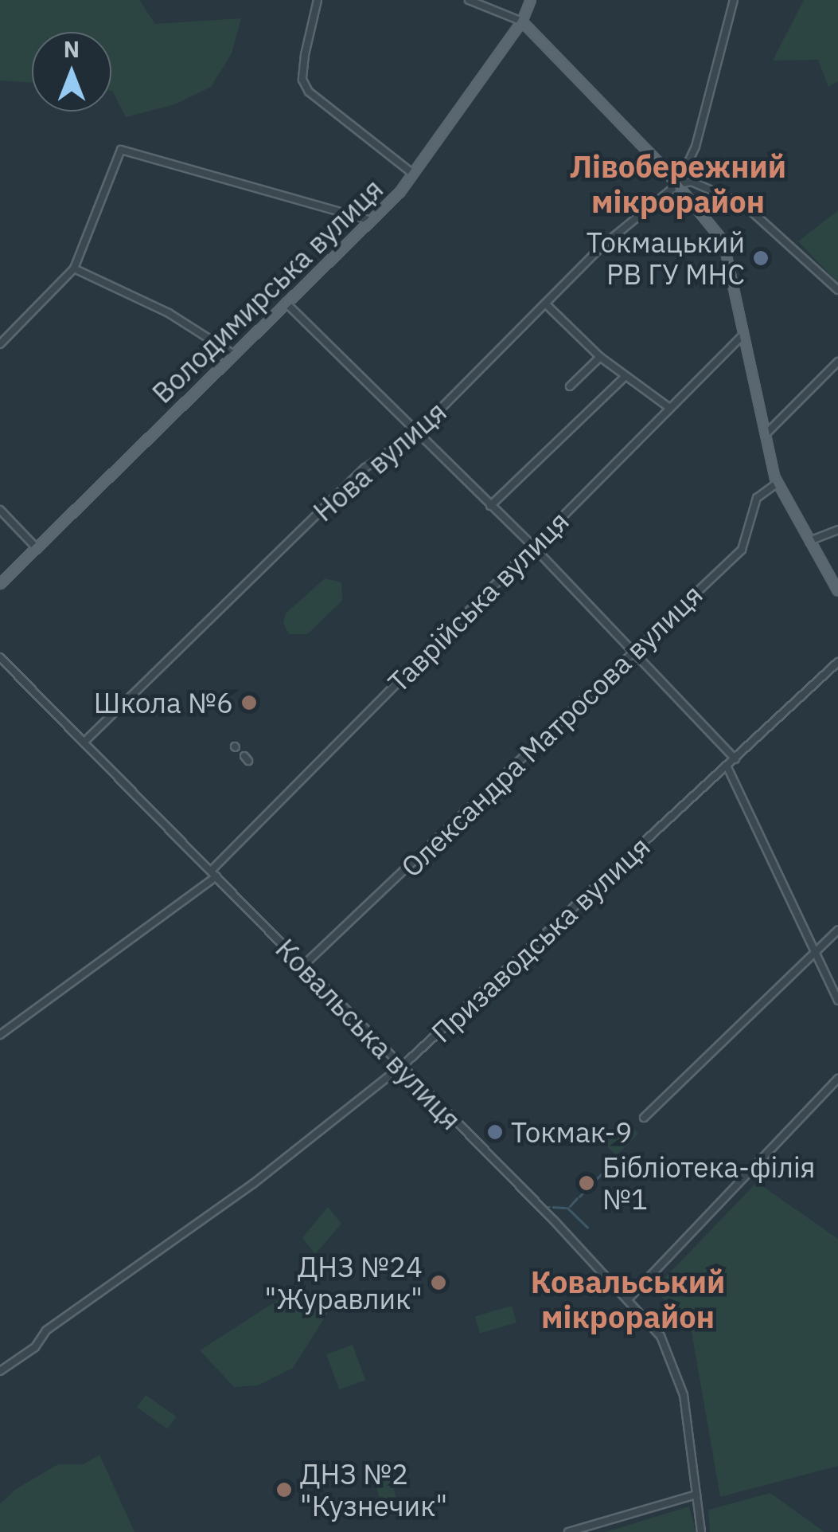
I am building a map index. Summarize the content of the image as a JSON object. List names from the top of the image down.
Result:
{
  "streets": {
    "main road": ["Володимирська вулиця"],
    "street": [
      "Нова вулиця",
      "Таврійська вулиця",
      "Олександра Матросова вулиця",
      "Призаводська вулиця",
      "Ковальська вулиця"
    ]
  },
  "crossings": [
    ["Нова вулиця", "Ковальська вулиця"],
    ["Таврійська вулиця", "Ковальська вулиця"],
    ["Олександра Матросова вулиця", "Ковальська вулиця"],
    ["Призаводська вулиця", "Ковальська вулиця"]
  ],
  "districts": ["Лівобережний мікрорайон", "Ковальський мікрорайон"],
  "places": [
    "Токмацький РВ ГУ МНС",
    "Школа №6",
    "Токмак-9",
    "Бібліотека-філія №1",
    "ДНЗ №24 \"Журавлик\"",
    "ДНЗ №2 \"Кузнечик\""
  ],
  "north": "top"
}
